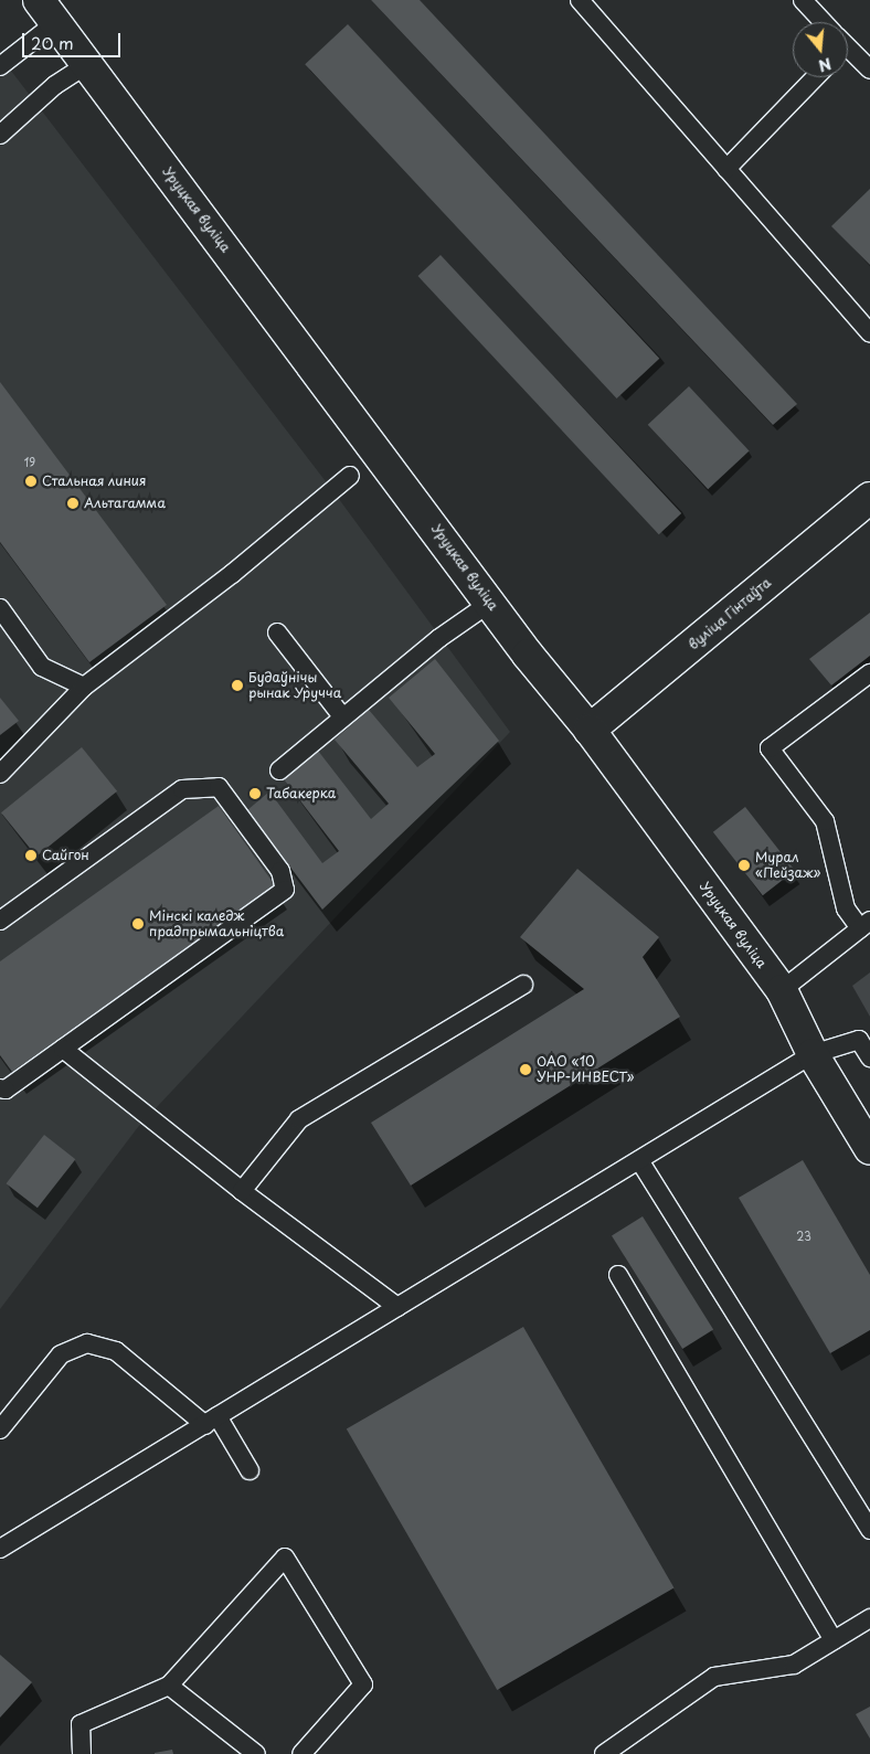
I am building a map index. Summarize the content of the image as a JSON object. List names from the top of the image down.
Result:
{
  "streets": {
    "street": ["Уруцкая вуліца", "вуліца Гінтаўта"]
  },
  "crossings": [
    ["Уруцкая вуліца", "вуліца Гінтаўта"]
  ],
  "places": [
    "Стальная линия",
    "Альтагамма",
    "Будаўнічы рынак Уручча",
    "Табакерка",
    "Сайгон",
    "Мурал «Пейзаж»",
    "Мінскі каледж прадпрымальніцтва",
    "ОАО «10 УНР-ИНВЕСТ»"
  ],
  "house_numbers": ["19", "23"],
  "scale_bar": "20 m",
  "north": "bottom"
}
